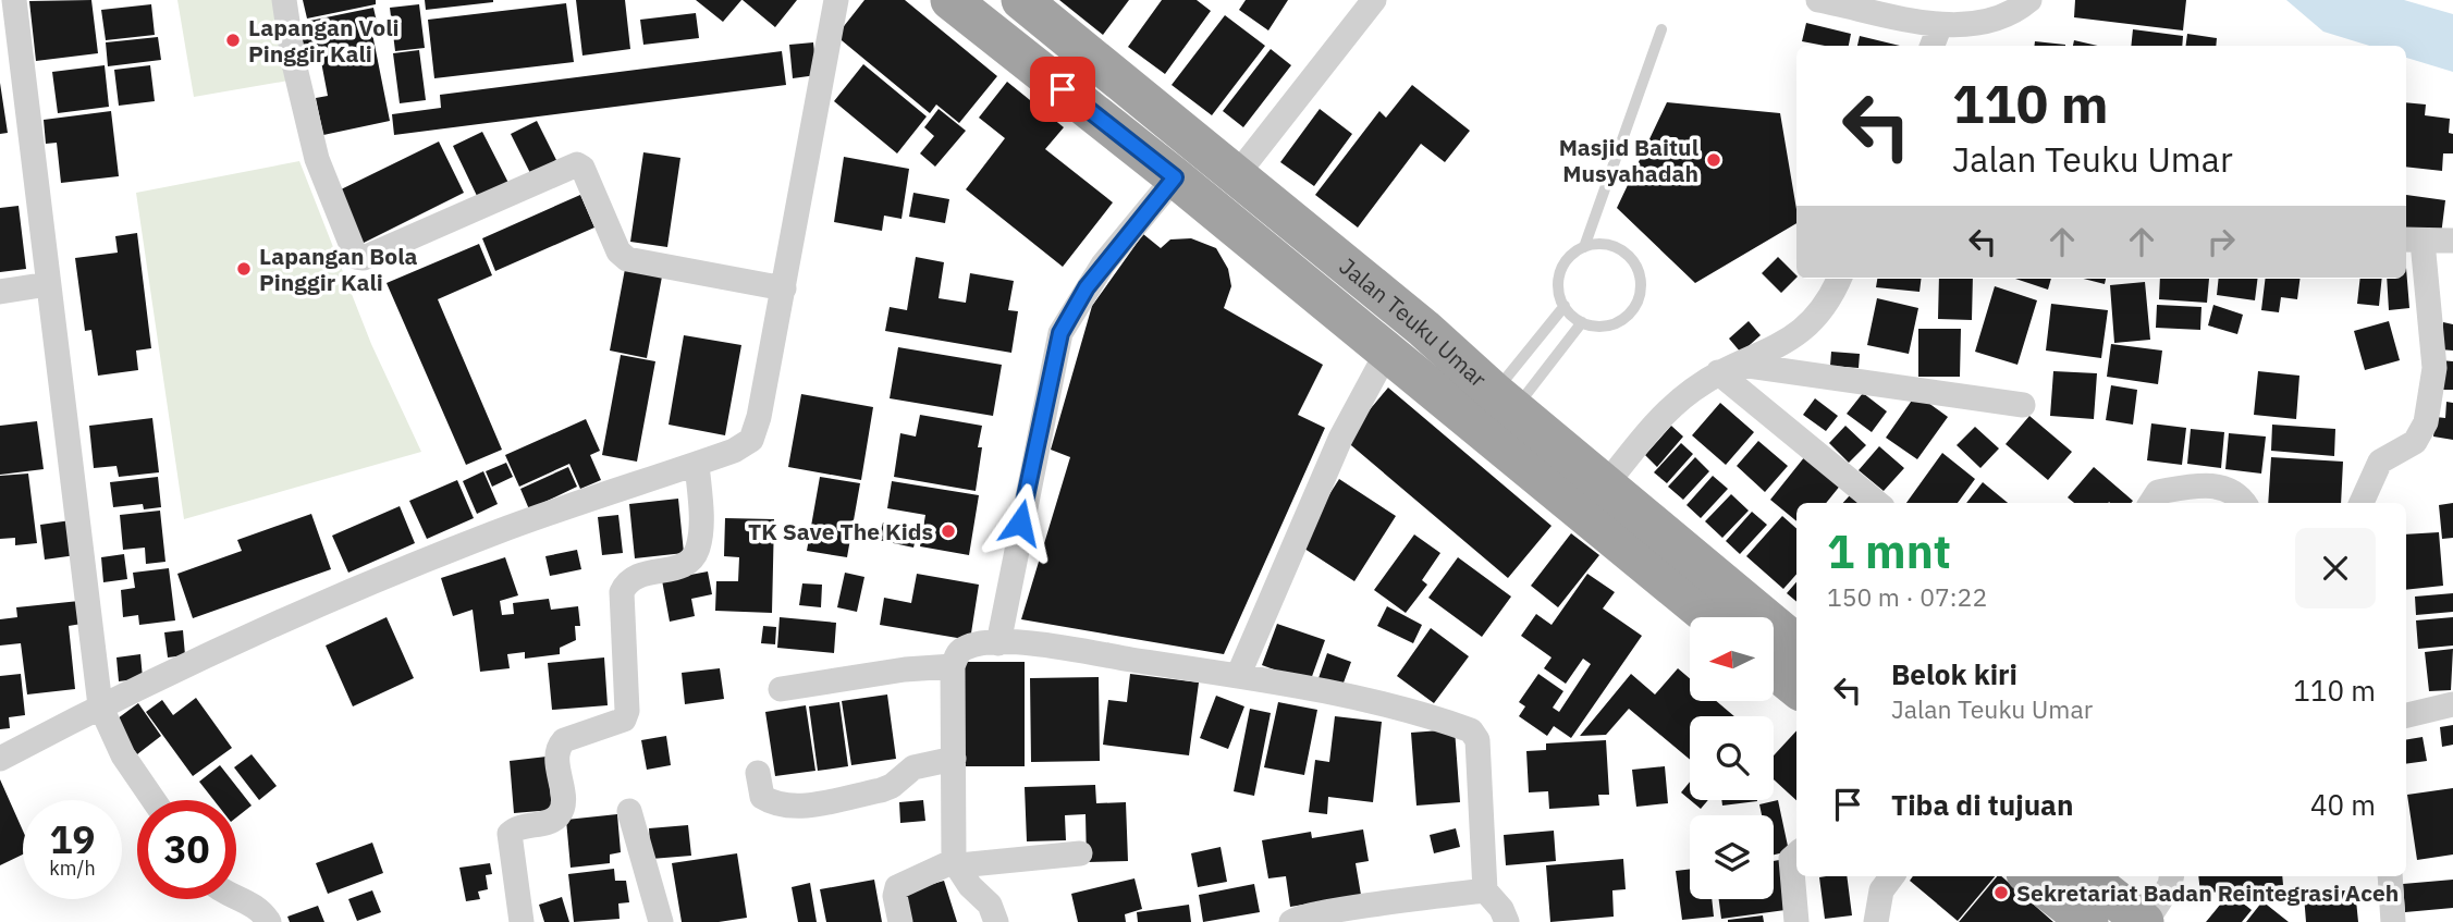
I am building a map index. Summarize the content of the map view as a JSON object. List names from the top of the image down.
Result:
{
  "streets": {
    "highway": ["Jalan Teuku Umar"]
  },
  "places": [
    "Lapangan Voli Pinggir Kali",
    "Masjid Baitul Musyahadah",
    "Lapangan Bola Pinggir Kali",
    "TK Save The Kids",
    "Sekretariat Badan Reintegrasi Aceh"
  ],
  "north": "left",
  "page": {
    "turn": ["110 m", "Jalan Teuku Umar"],
    "heading": ["1 mnt", "150 m · 07:22"],
    "list": [
      {
        "name": "Belok kiri",
        "note": "Jalan Teuku Umar",
        "value": "110 m"
      },
      {
        "name": "Tiba di tujuan",
        "value": "40 m"
      }
    ],
    "speed": "19 km/h",
    "limit": "30"
  }
}
